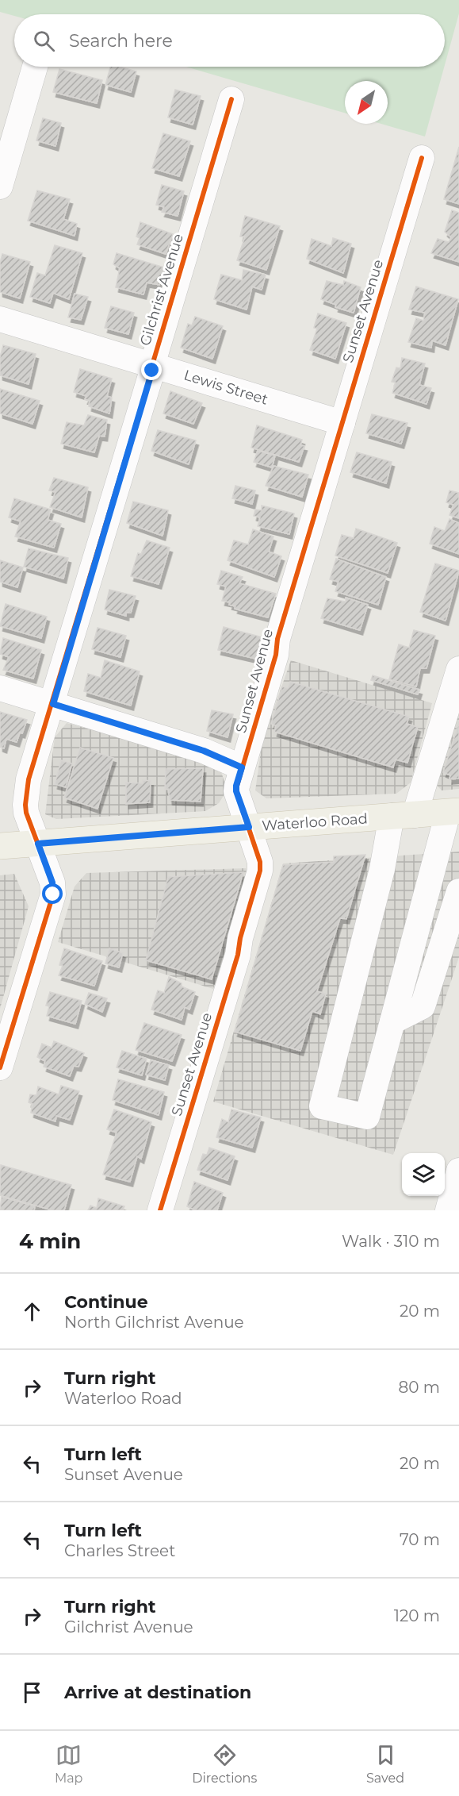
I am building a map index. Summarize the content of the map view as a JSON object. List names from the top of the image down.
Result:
{
  "streets": {
    "main road": ["Waterloo Road"],
    "street": ["Gilchrist Avenue", "Sunset Avenue", "Lewis Street"]
  },
  "crossings": [
    ["Gilchrist Avenue", "Lewis Street"],
    ["Gilchrist Avenue", "Waterloo Road"],
    ["Sunset Avenue", "Lewis Street"],
    ["Sunset Avenue", "Waterloo Road"]
  ],
  "north": "bottom left",
  "page": {
    "search": "Search here",
    "heading": ["4 min", "Walk · 310 m"],
    "list": [
      ["Continue", "North Gilchrist Avenue", "20 m"],
      ["Turn right", "Waterloo Road", "80 m"],
      ["Turn left", "Sunset Avenue", "20 m"],
      ["Turn left", "Charles Street", "70 m"],
      ["Turn right", "Gilchrist Avenue", "120 m"],
      "Arrive at destination"
    ],
    "nav": ["Map", "Directions", "Saved"]
  }
}
